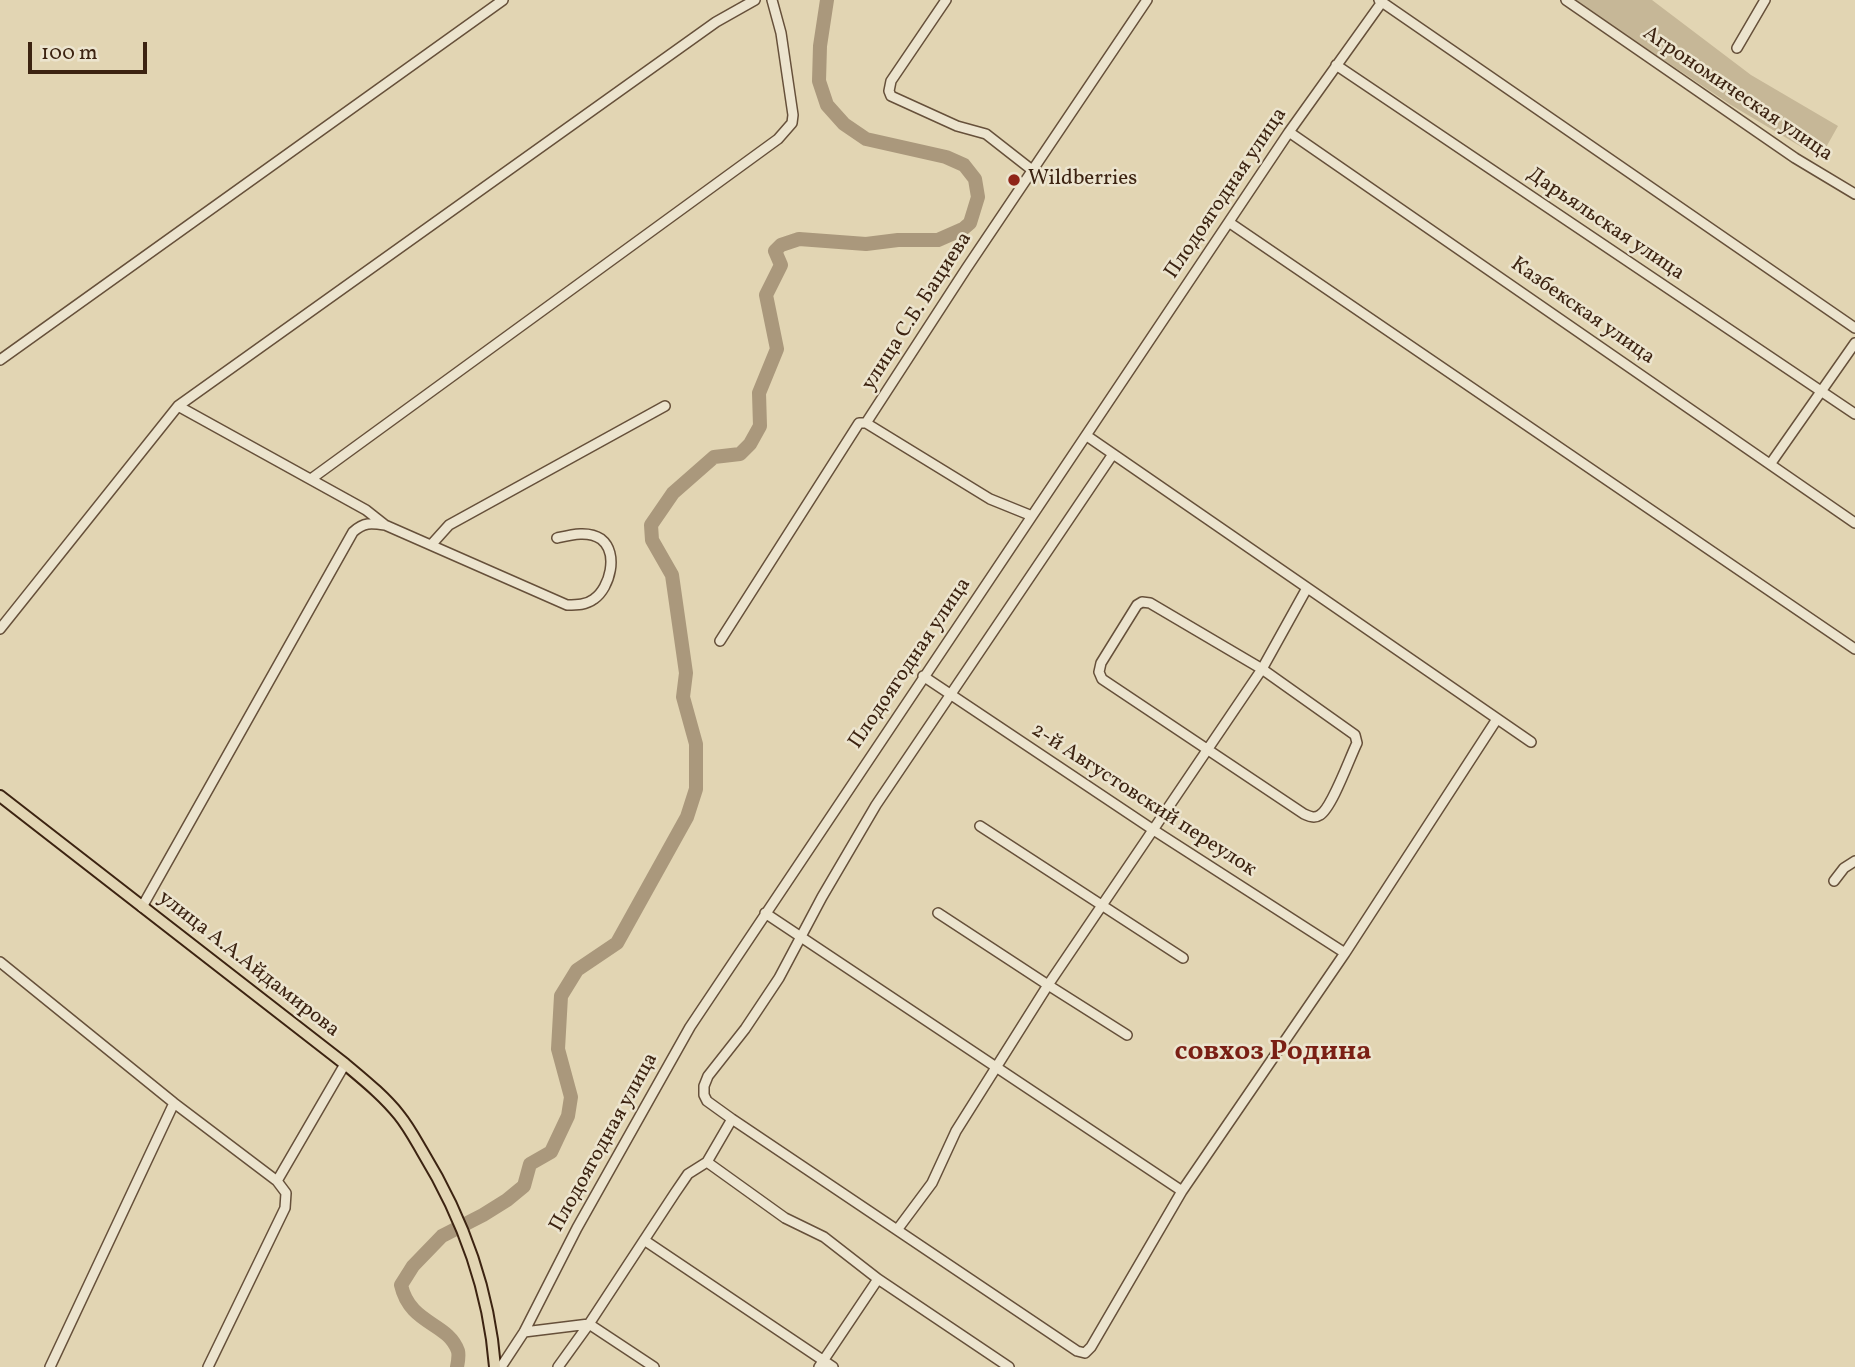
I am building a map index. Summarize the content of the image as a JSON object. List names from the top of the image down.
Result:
{
  "streets": {
    "main road": ["улица А.А.Айдамирова"],
    "street": [
      "Агрономическая улица",
      "Плодоягодная улица",
      "Дарьяльская улица",
      "улица С.Б. Бациева",
      "Казбекская улица",
      "2-й Августовский переулок"
    ]
  },
  "crossings": [
    ["Плодоягодная улица", "Дарьяльская улица"],
    ["Плодоягодная улица", "Казбекская улица"],
    ["Плодоягодная улица", "2-й Августовский переулок"]
  ],
  "districts": ["совхоз Родина"],
  "places": ["Wildberries"],
  "scale_bar": "100 m"
}
